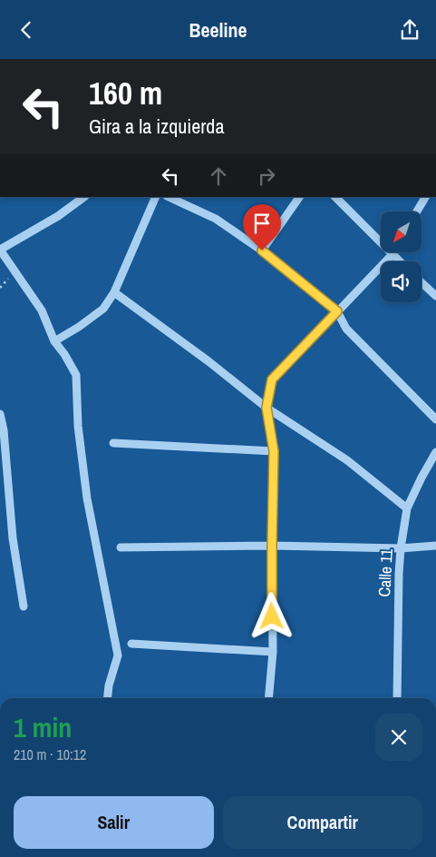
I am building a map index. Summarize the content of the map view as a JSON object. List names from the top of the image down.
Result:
{
  "streets": {
    "street": ["Calle 11"]
  },
  "north": "bottom left",
  "page": {
    "header": "Beeline",
    "turn": ["160 m", "Gira a la izquierda"],
    "heading": ["1 min", "210 m · 10:12"],
    "buttons": ["Salir", "Compartir"]
  }
}
